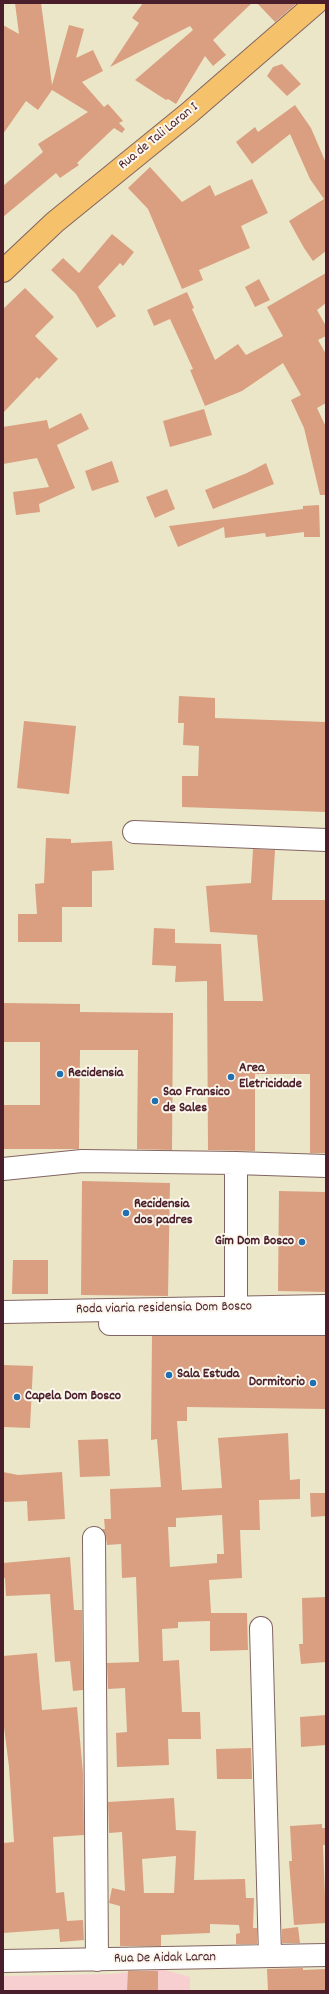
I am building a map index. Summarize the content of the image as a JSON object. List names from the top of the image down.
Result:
{
  "streets": {
    "main road": ["Rua de Tali Laran I"],
    "street": ["Roda viaria residensia Dom Bosco", "Rua De Aidak Laran"]
  },
  "places": [
    "Recidensia",
    "Area Eletricidade",
    "Sao Fransico de Sales",
    "Recidensia dos padres",
    "Gim Dom Bosco",
    "Sala Estuda",
    "Dormitorio",
    "Capela Dom Bosco"
  ]
}
